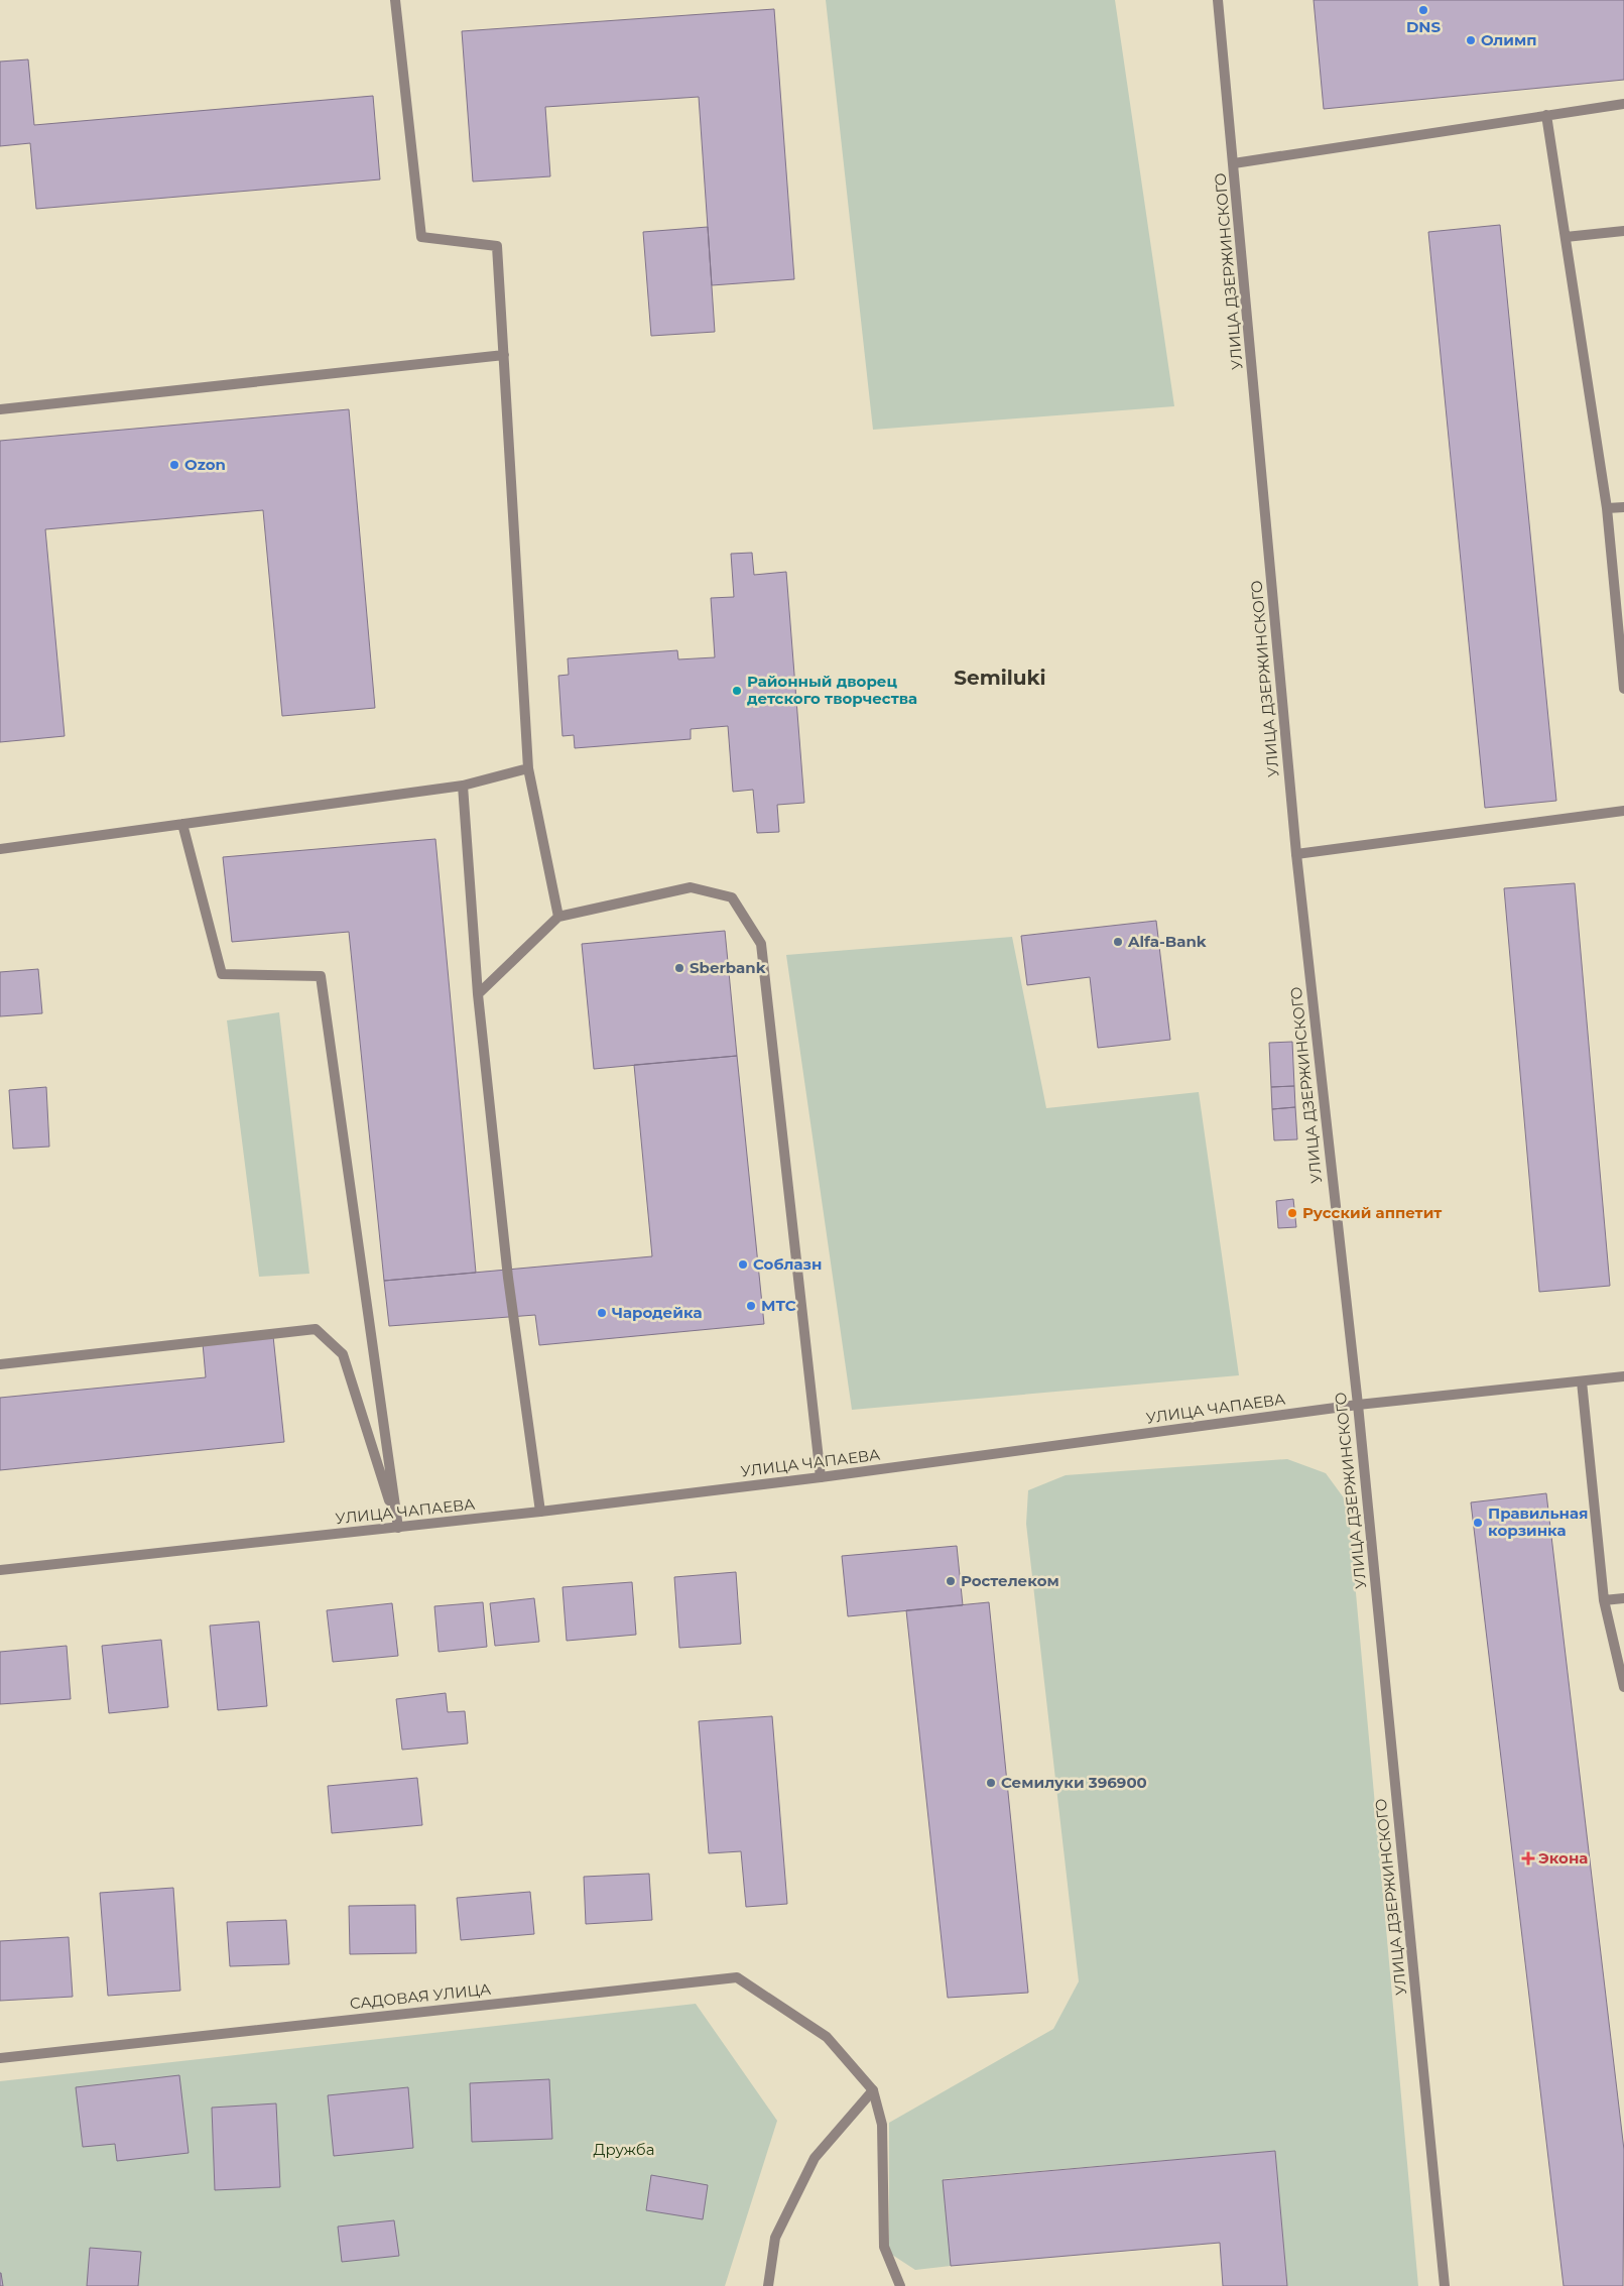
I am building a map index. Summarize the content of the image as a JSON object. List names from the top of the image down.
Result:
{
  "streets": {
    "street": ["УЛИЦА ДЗЕРЖИНСКОГО", "УЛИЦА ЧАПАЕВА", "САДОВАЯ УЛИЦА"]
  },
  "crossings": [
    ["УЛИЦА ДЗЕРЖИНСКОГО", "УЛИЦА ЧАПАЕВА"]
  ],
  "districts": ["Semiluki"],
  "parks": ["Дружба"],
  "places": {
    "other": [
      "DNS",
      "Олимп",
      "Ozon",
      "Районный дворец детского творчества",
      "Alfa-Bank",
      "Sberbank",
      "Русский аппетит",
      "Соблазн",
      "МТС",
      "Чародейка",
      "Правильная корзинка",
      "Ростелеком",
      "Семилуки 396900"
    ],
    "health": ["Экона"]
  }
}
